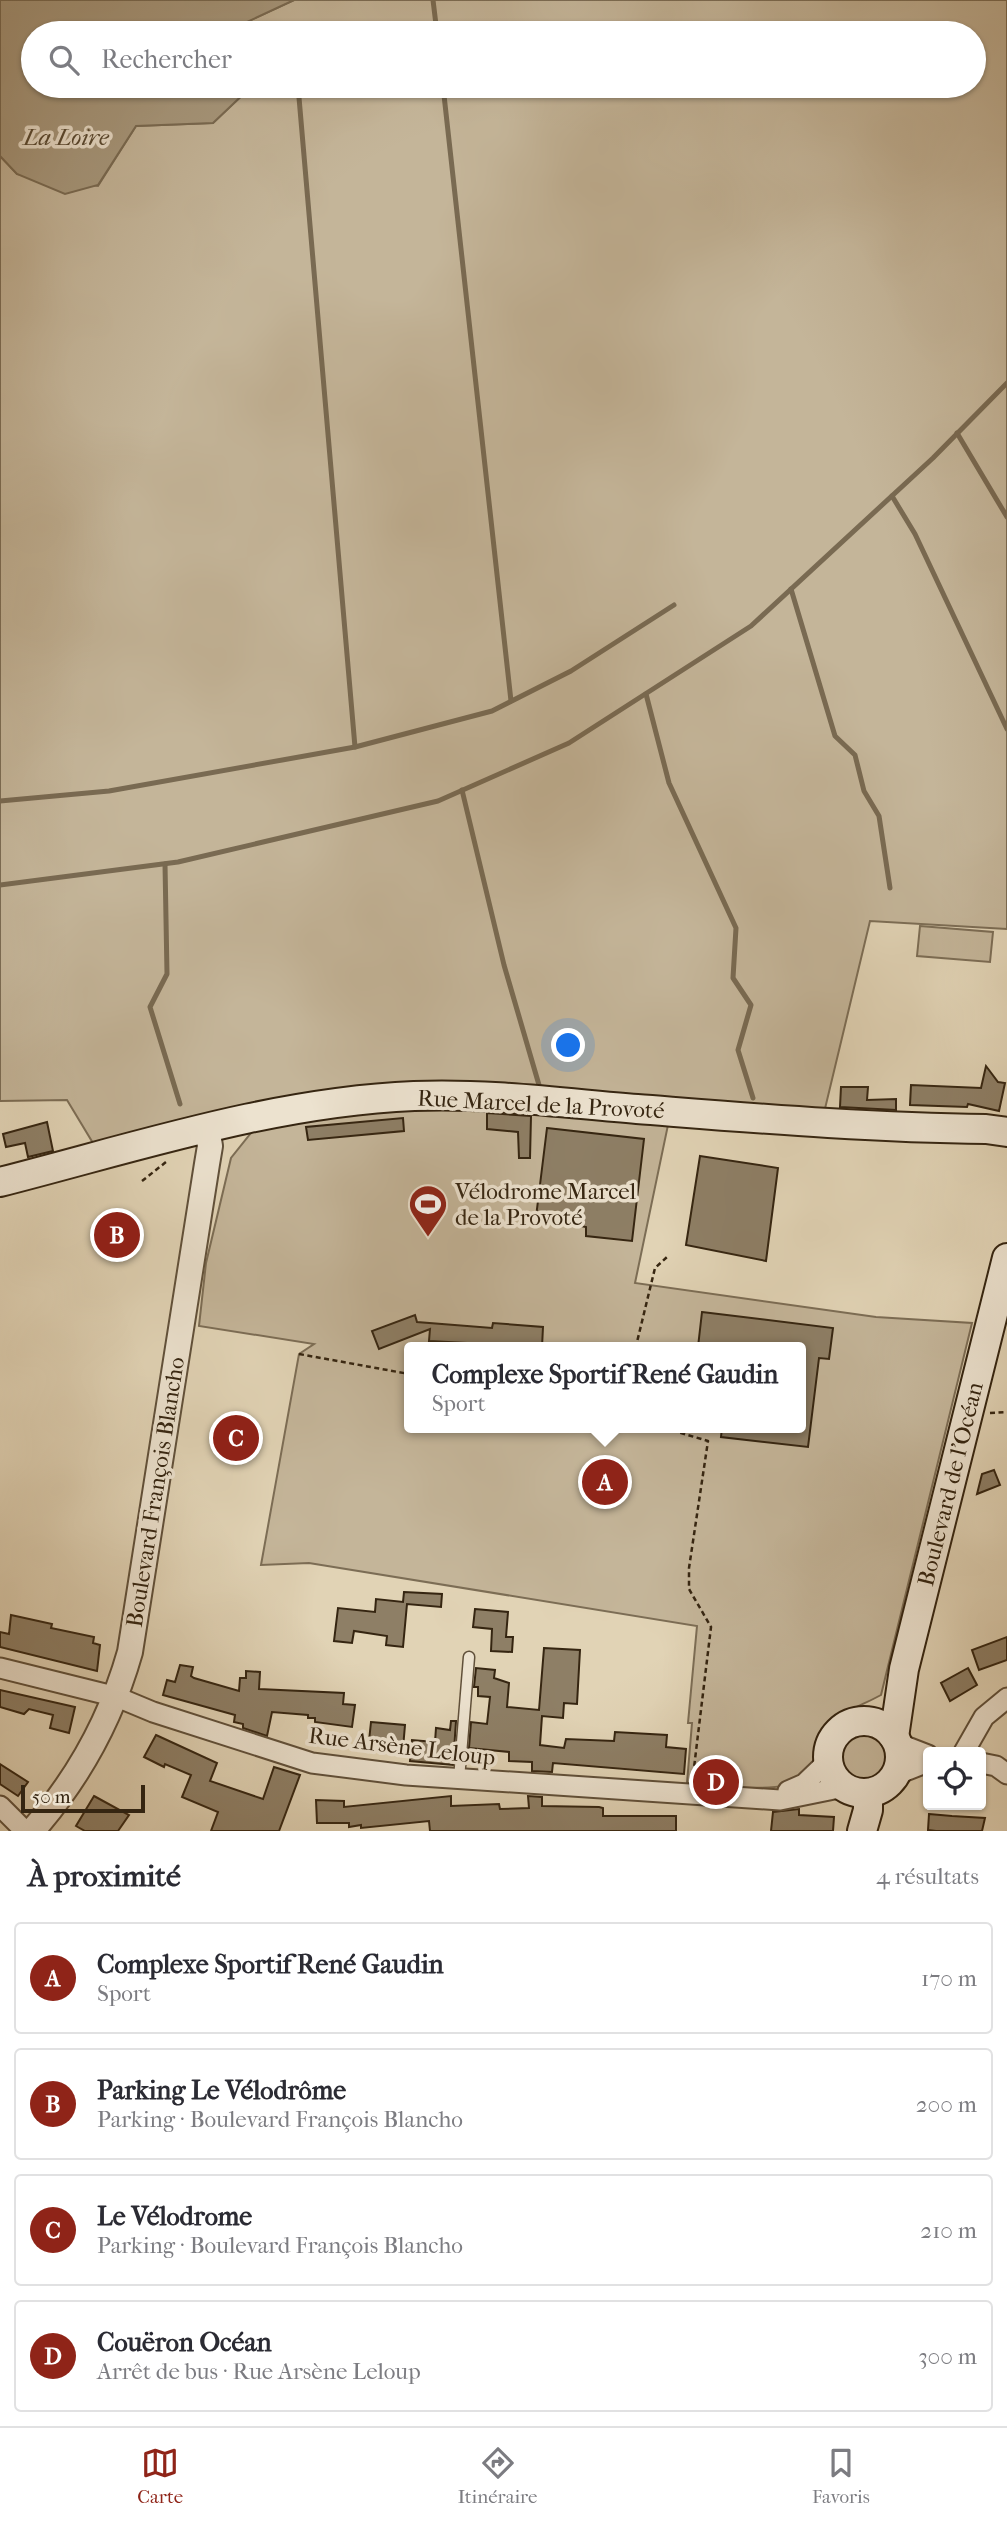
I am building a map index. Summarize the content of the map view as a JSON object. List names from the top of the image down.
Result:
{
  "streets": {
    "main road": ["Rue Marcel de la Provoté", "Boulevard de l'Océan"],
    "street": ["Boulevard François Blancho", "Rue Arsène Leloup"]
  },
  "crossings": [
    ["Rue Marcel de la Provoté", "Boulevard François Blancho"],
    ["Boulevard de l'Océan", "Rue Arsène Leloup"],
    ["Boulevard François Blancho", "Rue Arsène Leloup"]
  ],
  "water": ["La Loire"],
  "places": {
    "sports": ["Vélodrome Marcel de la Provoté"]
  },
  "scale_bar": "50 m",
  "page": {
    "search": "Rechercher",
    "pins": [
      "B",
      "C",
      "A",
      "D"
    ],
    "popup": ["Complexe Sportif René Gaudin", "Sport"],
    "scale": "50 m",
    "heading": ["À proximité", "4 résultats"],
    "list": [
      {
        "mark": "A",
        "name": "Complexe Sportif René Gaudin",
        "note": "Sport",
        "value": "170 m"
      },
      {
        "mark": "B",
        "name": "Parking Le Vélodrôme",
        "note": "Parking · Boulevard François Blancho",
        "value": "200 m"
      },
      {
        "mark": "C",
        "name": "Le Vélodrome",
        "note": "Parking · Boulevard François Blancho",
        "value": "210 m"
      },
      {
        "mark": "D",
        "name": "Couëron Océan",
        "note": "Arrêt de bus · Rue Arsène Leloup",
        "value": "300 m"
      }
    ],
    "nav": ["Carte", "Itinéraire", "Favoris"]
  }
}
